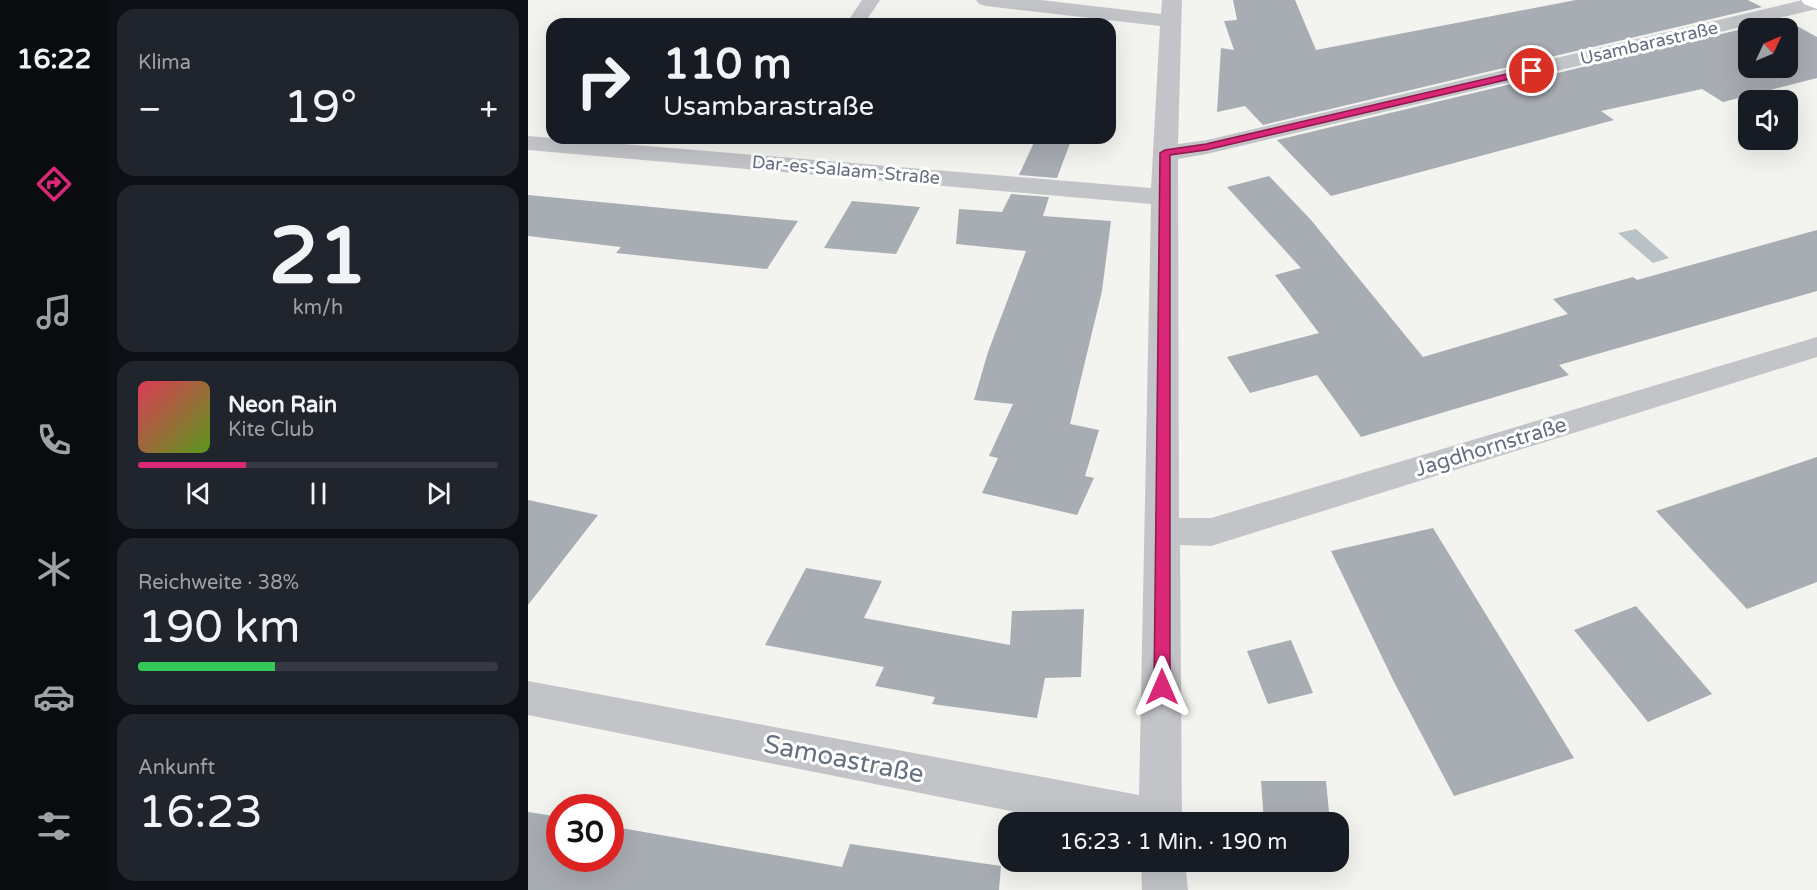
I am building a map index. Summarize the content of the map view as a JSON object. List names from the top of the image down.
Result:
{
  "streets": {
    "street": [
      "Usambarastraße",
      "Dar-es-Salaam-Straße",
      "Jagdhornstraße",
      "Samoastraße"
    ]
  },
  "north": "top right",
  "page": {
    "tabs": "16:22",
    "tile": [
      "Klima",
      ["21", "km/h"],
      ["Reichweite · 38%", "190 km"],
      ["Ankunft", "16:23"]
    ],
    "turn": ["110 m", "Usambarastraße"],
    "heat": ["−", "19°", "+"],
    "song": ["Neon Rain", "Kite Club"],
    "limit": "30",
    "trip": "16:23 · 1 Min. · 190 m"
  }
}
